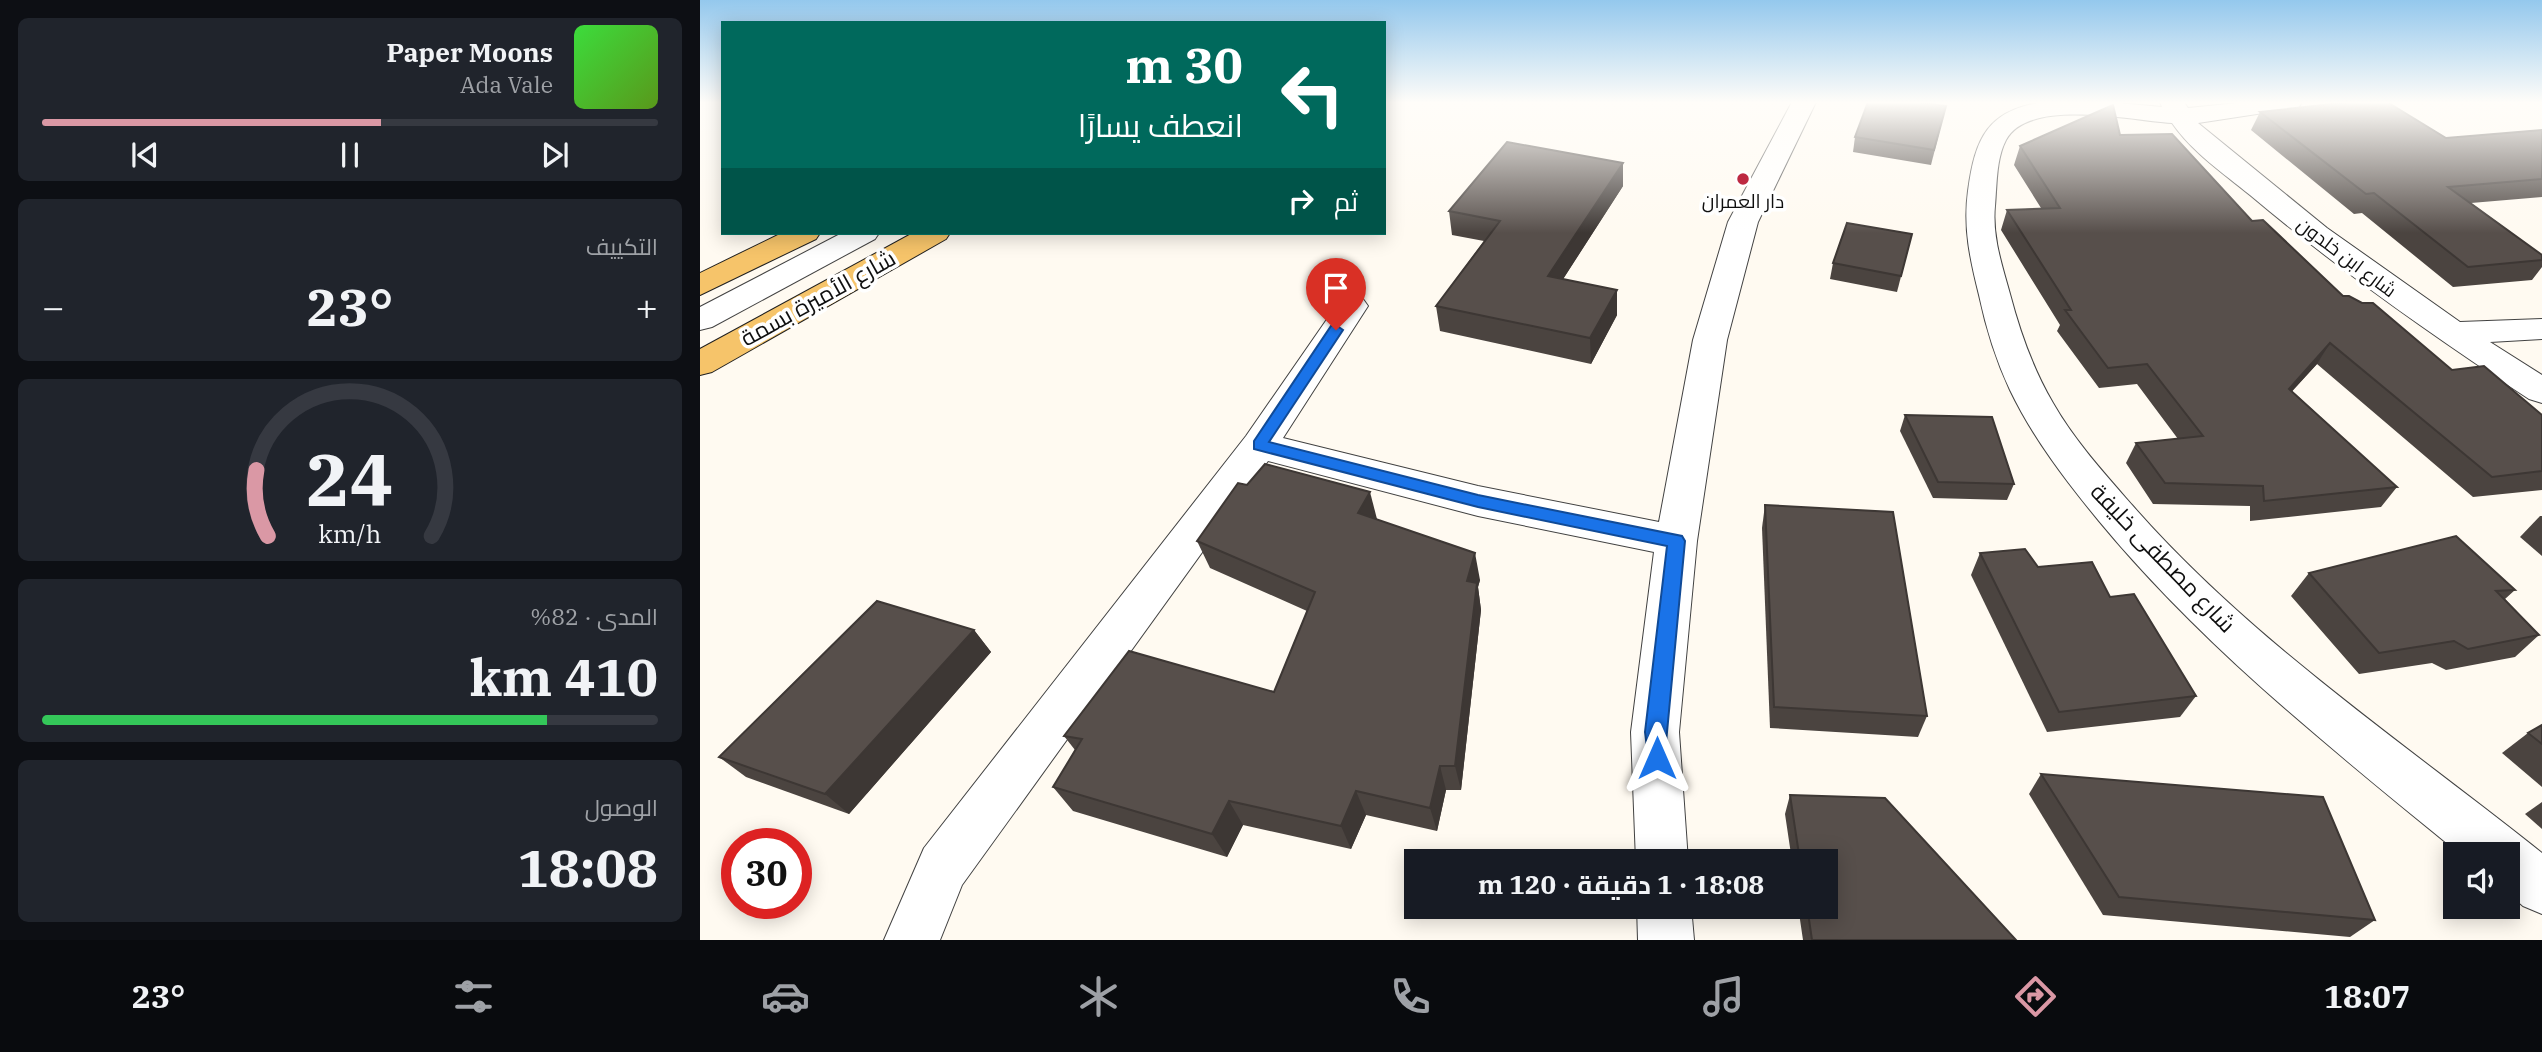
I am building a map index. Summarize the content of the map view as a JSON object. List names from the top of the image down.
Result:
{
  "streets": {
    "main road": ["شارع الأميرة بسمة"],
    "street": ["شارع ابن خلدون", "شارع مصطفى خليفة"]
  },
  "places": ["دار العمران"],
  "page": {
    "turn": ["30 m", "انعطف يسارًا"],
    "song": ["Paper Moons", "Ada Vale"],
    "then": "ثم",
    "tile": [
      "التكييف",
      ["المدى · 82%", "410 km"],
      ["الوصول", "18:08"]
    ],
    "heat": ["−", "23°", "+"],
    "limit": "30",
    "trip": "18:08 · 1 دقيقة · 120 m",
    "tabs": ["18:07", "23°"],
    "gauge": ["24", "km/h"]
  }
}
